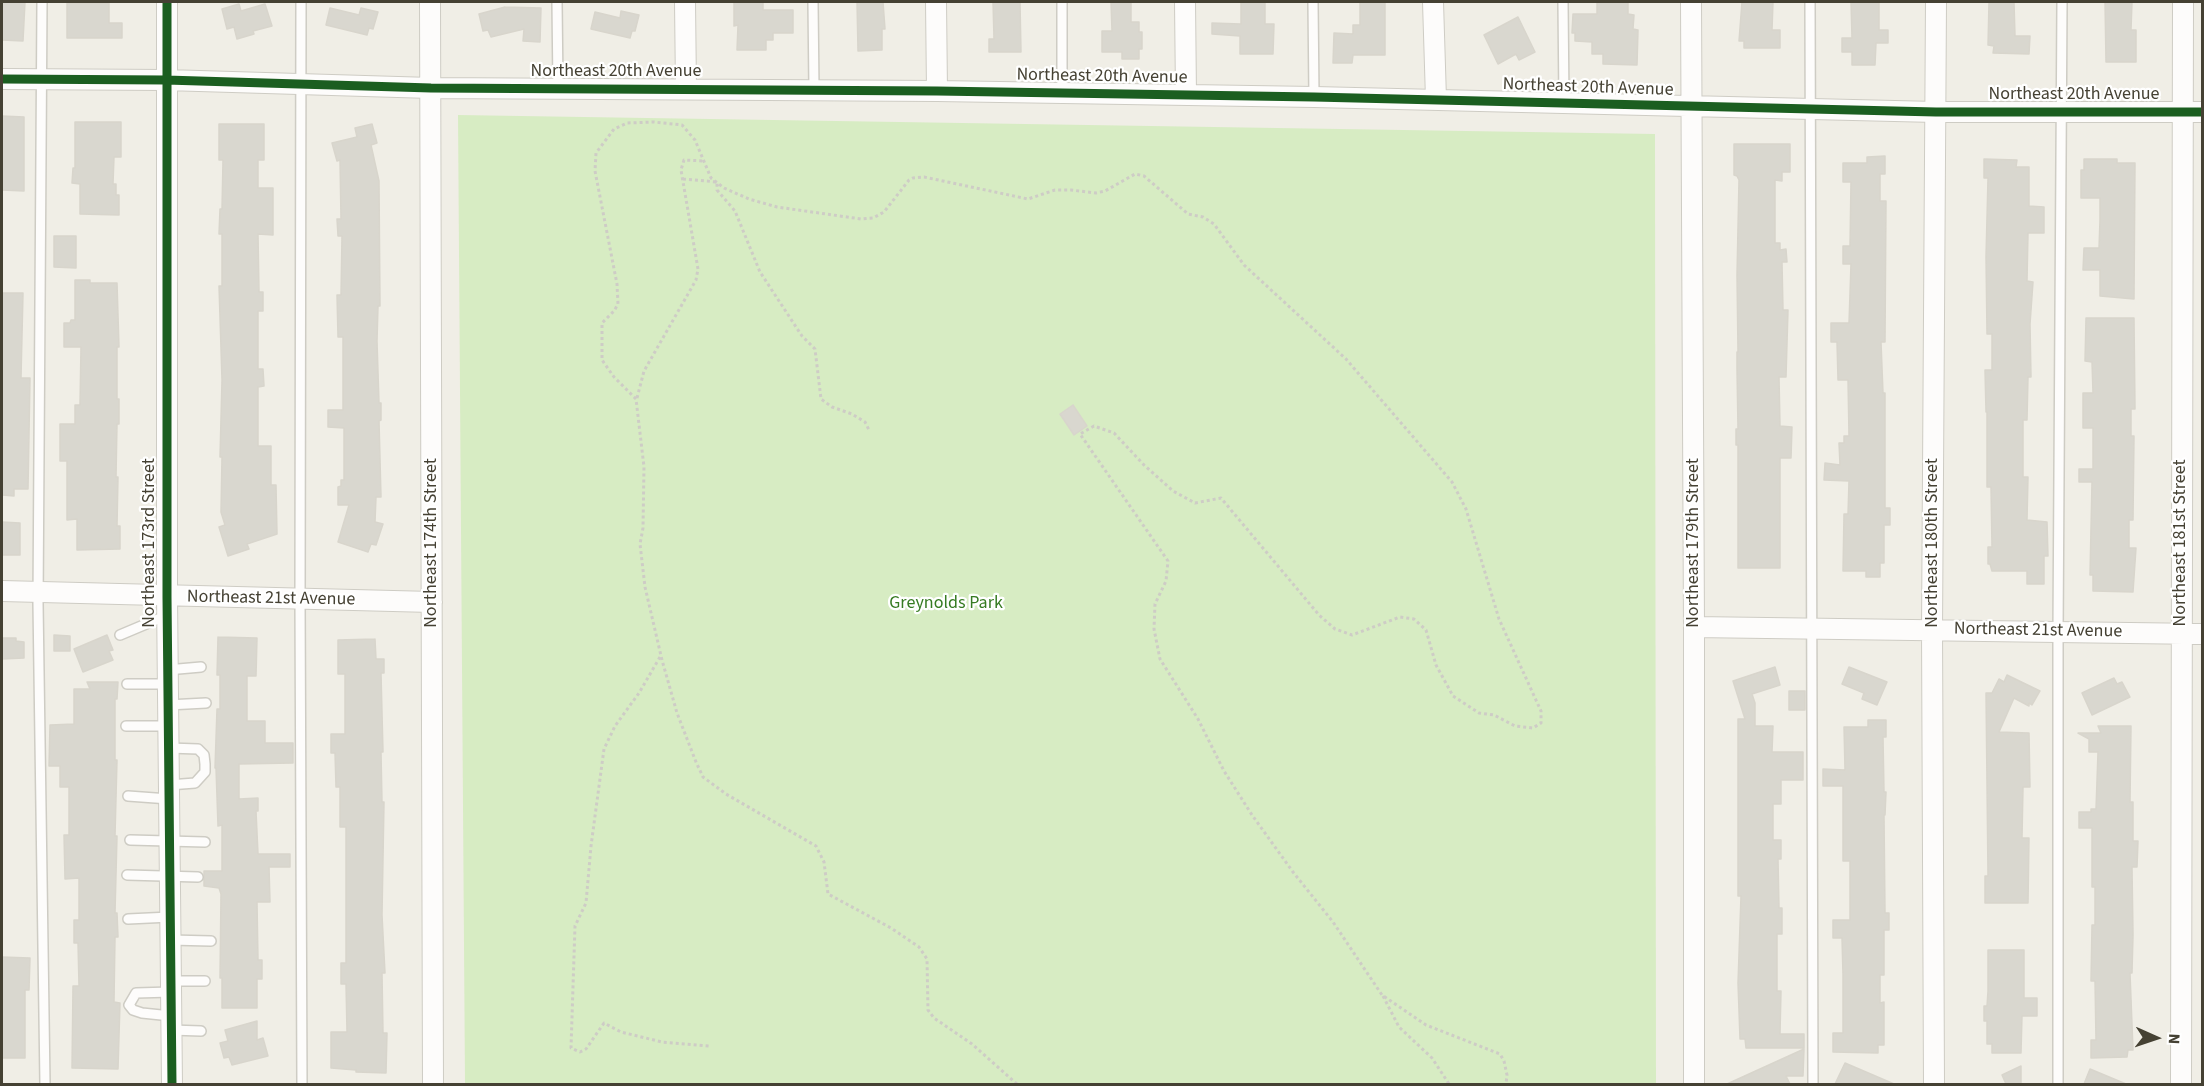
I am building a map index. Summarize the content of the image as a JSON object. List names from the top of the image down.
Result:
{
  "streets": {
    "street": [
      "Northeast 20th Avenue",
      "Northeast 173rd Street",
      "Northeast 174th Street",
      "Northeast 179th Street",
      "Northeast 180th Street",
      "Northeast 181st Street",
      "Northeast 21st Avenue"
    ]
  },
  "crossings": [
    ["Northeast 20th Avenue", "Northeast 173rd Street"],
    ["Northeast 20th Avenue", "Northeast 174th Street"],
    ["Northeast 20th Avenue", "Northeast 179th Street"],
    ["Northeast 20th Avenue", "Northeast 180th Street"],
    ["Northeast 20th Avenue", "Northeast 181st Street"],
    ["Northeast 173rd Street", "Northeast 21st Avenue"],
    ["Northeast 174th Street", "Northeast 21st Avenue"],
    ["Northeast 179th Street", "Northeast 21st Avenue"],
    ["Northeast 180th Street", "Northeast 21st Avenue"],
    ["Northeast 181st Street", "Northeast 21st Avenue"]
  ],
  "parks": ["Greynolds Park"],
  "north": "right"
}
